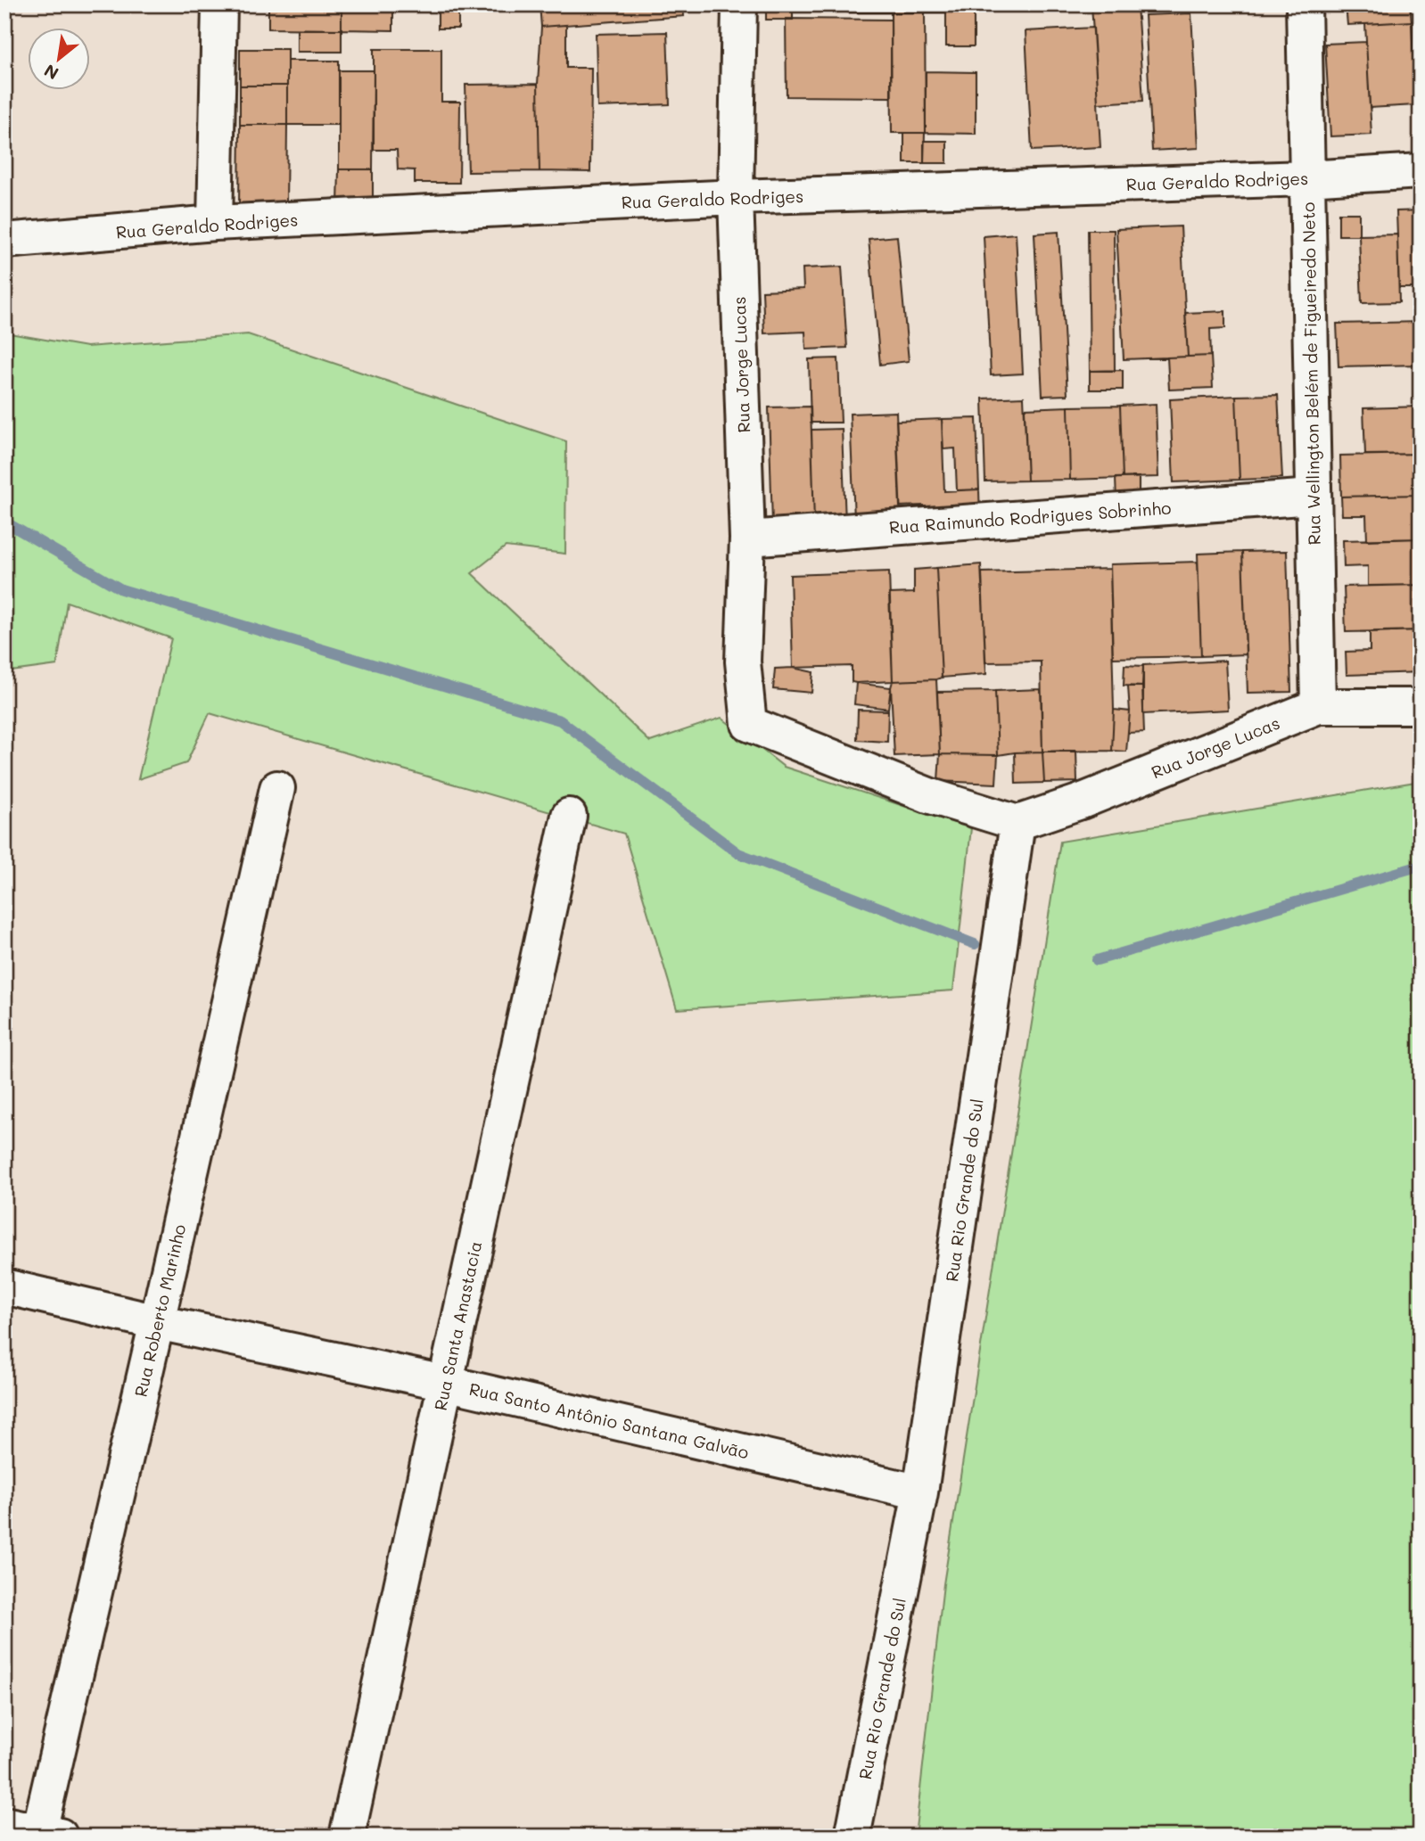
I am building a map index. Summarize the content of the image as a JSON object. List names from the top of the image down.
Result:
{
  "streets": {
    "street": [
      "Rua Geraldo Rodriges",
      "Rua Jorge Lucas",
      "Rua Wellington Belém de Figueiredo Neto",
      "Rua Raimundo Rodrigues Sobrinho",
      "Rua Rio Grande do Sul",
      "Rua Roberto Marinho",
      "Rua Santa Anastacia",
      "Rua Santo Antônio Santana Galvão"
    ]
  },
  "crossings": [
    ["Rua Geraldo Rodriges", "Rua Jorge Lucas"],
    ["Rua Geraldo Rodriges", "Rua Wellington Belém de Figueiredo Neto"],
    ["Rua Jorge Lucas", "Rua Wellington Belém de Figueiredo Neto"],
    ["Rua Jorge Lucas", "Rua Raimundo Rodrigues Sobrinho"],
    ["Rua Jorge Lucas", "Rua Rio Grande do Sul"],
    ["Rua Wellington Belém de Figueiredo Neto", "Rua Raimundo Rodrigues Sobrinho"],
    ["Rua Rio Grande do Sul", "Rua Santo Antônio Santana Galvão"],
    ["Rua Roberto Marinho", "Rua Santo Antônio Santana Galvão"],
    ["Rua Santa Anastacia", "Rua Santo Antônio Santana Galvão"]
  ],
  "north": "bottom left"
}
